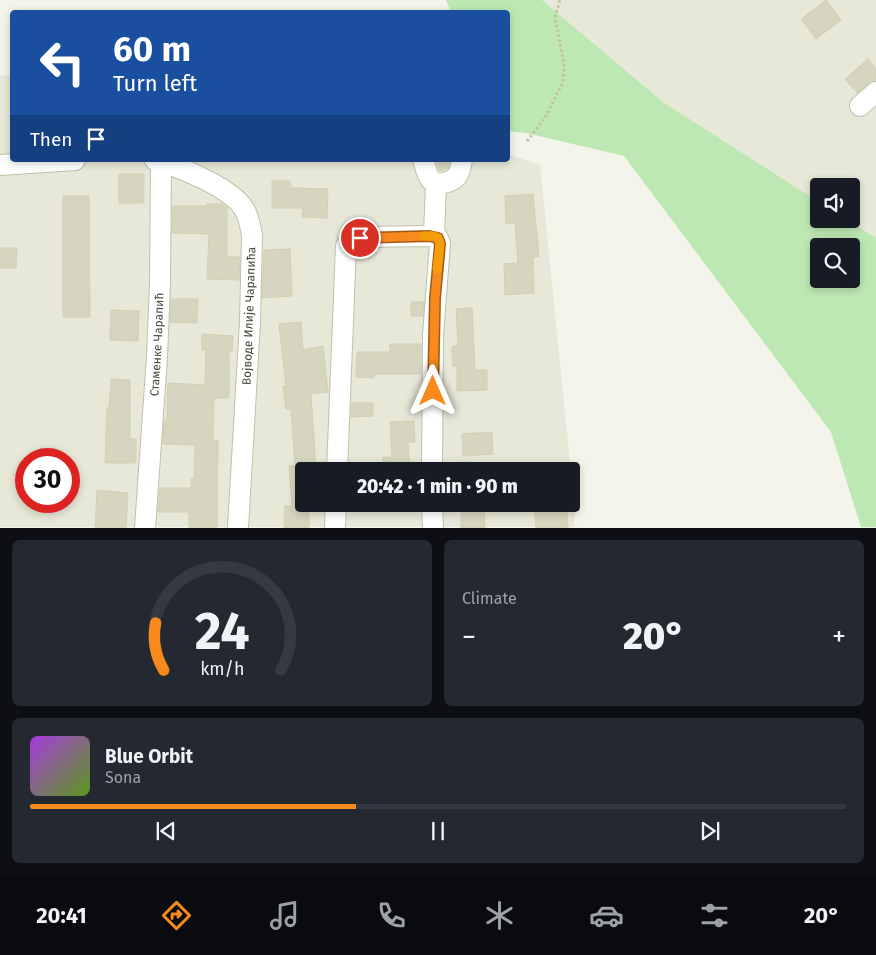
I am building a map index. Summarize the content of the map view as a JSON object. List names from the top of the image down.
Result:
{
  "streets": {
    "street": ["Војводе Илије Чарапића", "Стаменке Чарапић"]
  },
  "page": {
    "turn": ["60 m", "Turn left"],
    "then": "Then",
    "limit": "30",
    "trip": "20:42 · 1 min · 90 m",
    "tile": "Climate",
    "heat": ["−", "20°", "+"],
    "song": ["Blue Orbit", "Sona"],
    "tabs": ["20:41", "20°"],
    "gauge": ["24", "km/h"]
  }
}
